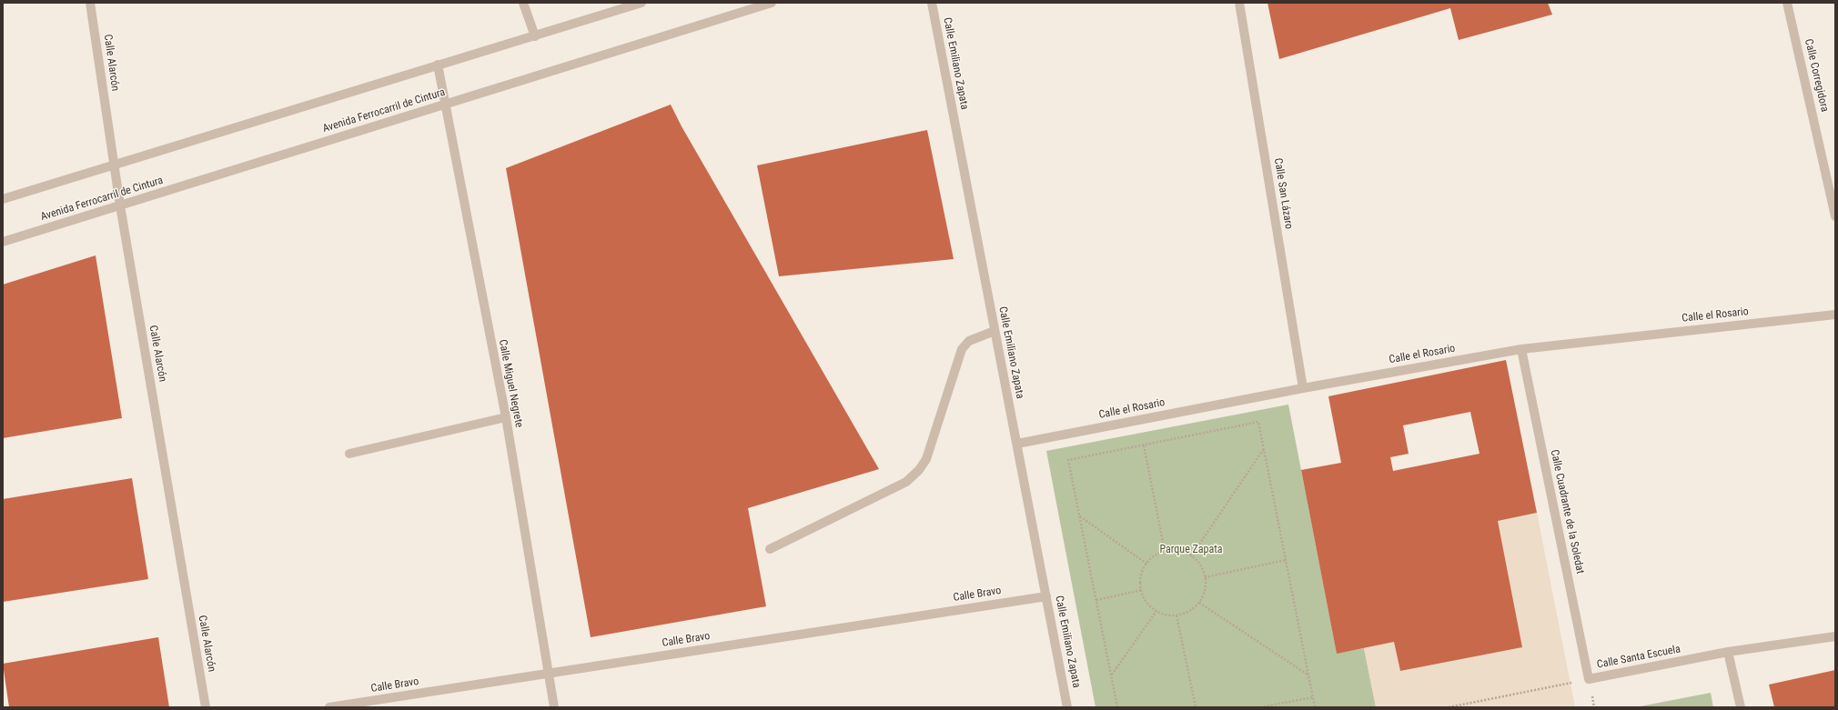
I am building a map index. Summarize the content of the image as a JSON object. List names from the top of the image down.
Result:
{
  "streets": {
    "street": [
      "Calle Alarcón",
      "Calle Emiliano Zapata",
      "Calle Corregidora",
      "Avenida Ferrocarril de Cintura",
      "Calle San Lázaro",
      "Calle el Rosario",
      "Calle Miguel Negrete",
      "Calle Cuadrante de la Soledat",
      "Calle Bravo",
      "Calle Santa Escuela"
    ]
  },
  "crossings": [
    ["Calle Alarcón", "Avenida Ferrocarril de Cintura"],
    ["Calle Emiliano Zapata", "Calle el Rosario"],
    ["Calle Emiliano Zapata", "Calle Bravo"],
    ["Avenida Ferrocarril de Cintura", "Calle Miguel Negrete"],
    ["Calle San Lázaro", "Calle el Rosario"],
    ["Calle el Rosario", "Calle Cuadrante de la Soledat"],
    ["Calle Miguel Negrete", "Calle Bravo"],
    ["Calle Cuadrante de la Soledat", "Calle Santa Escuela"]
  ],
  "parks": ["Parque Zapata"]
}
